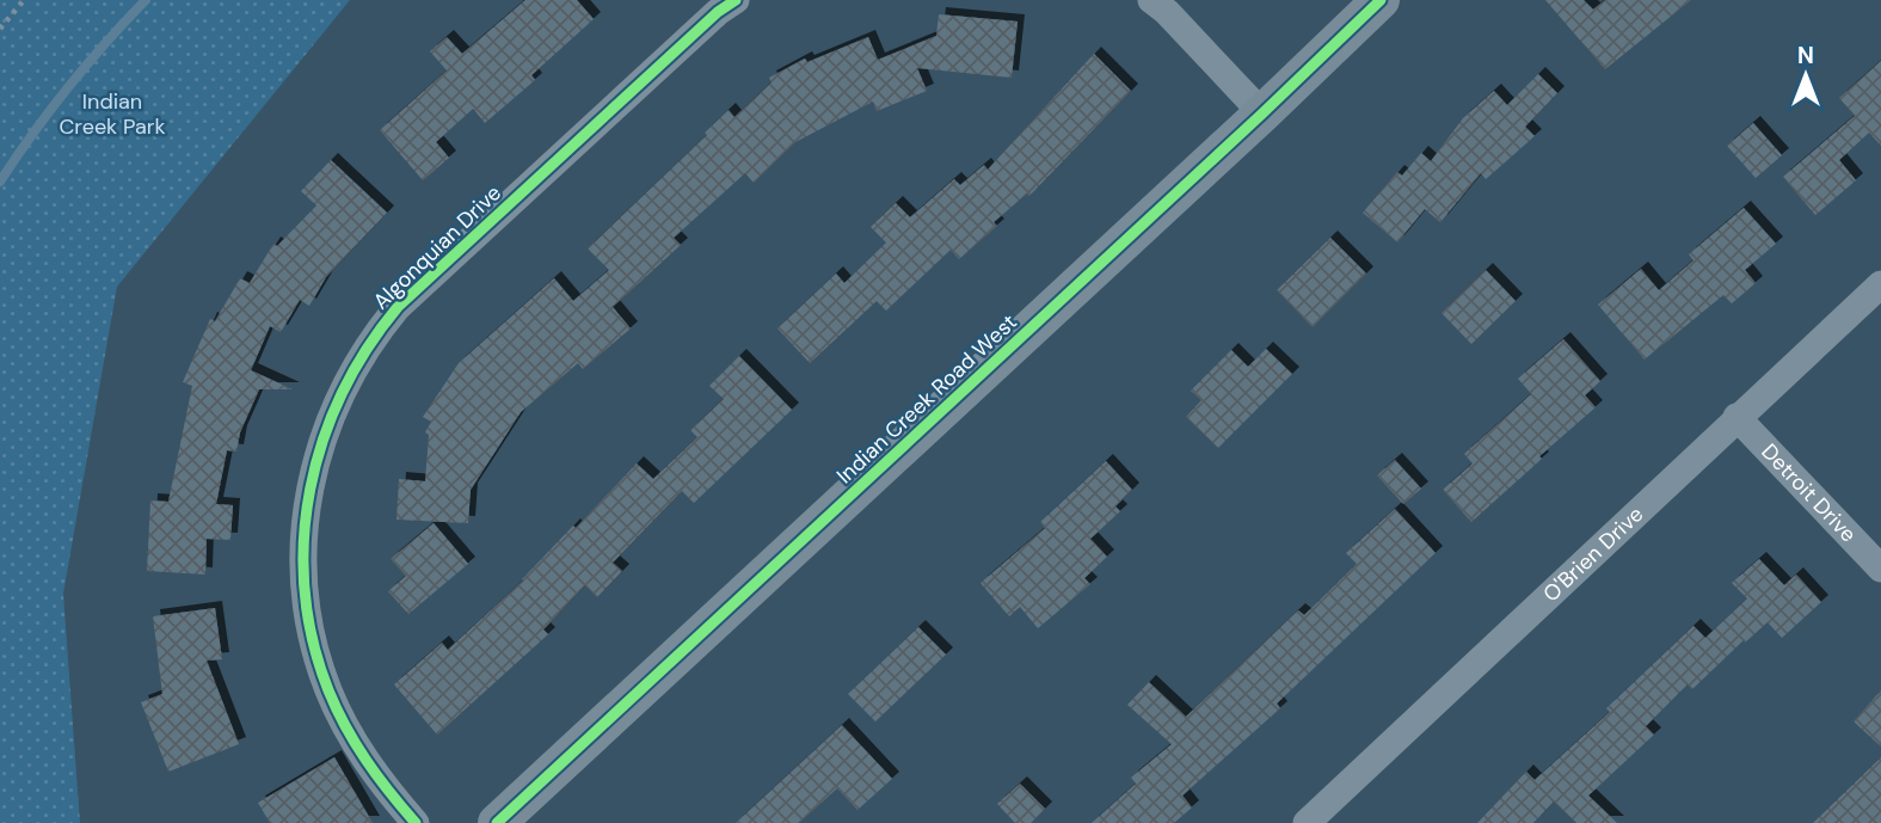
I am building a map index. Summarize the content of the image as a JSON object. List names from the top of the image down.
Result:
{
  "streets": {
    "street": [
      "Algonquian Drive",
      "Indian Creek Road West",
      "Detroit Drive",
      "O'Brien Drive"
    ]
  },
  "crossings": [
    ["Detroit Drive", "O'Brien Drive"]
  ],
  "parks": ["Indian Creek Park"],
  "north": "top"
}
